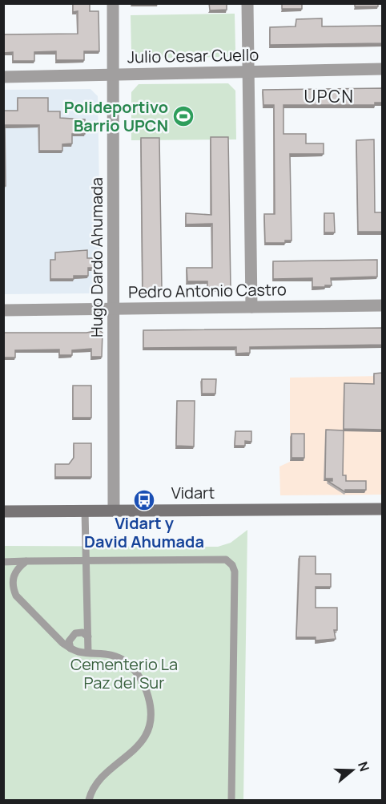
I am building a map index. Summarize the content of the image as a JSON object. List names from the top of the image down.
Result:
{
  "streets": {
    "street": [
      "Julio Cesar Cuello",
      "Hugo Dardo Ahumada",
      "Pedro Antonio Castro",
      "Vidart"
    ]
  },
  "crossings": [
    ["Julio Cesar Cuello", "Hugo Dardo Ahumada"],
    ["Hugo Dardo Ahumada", "Pedro Antonio Castro"],
    ["Hugo Dardo Ahumada", "Vidart"]
  ],
  "districts": ["UPCN"],
  "parks": ["Cementerio La Paz del Sur"],
  "places": {
    "sports": ["Polideportivo Barrio UPCN"],
    "bus stop": ["Vidart y David Ahumada"]
  },
  "north": "right"
}
